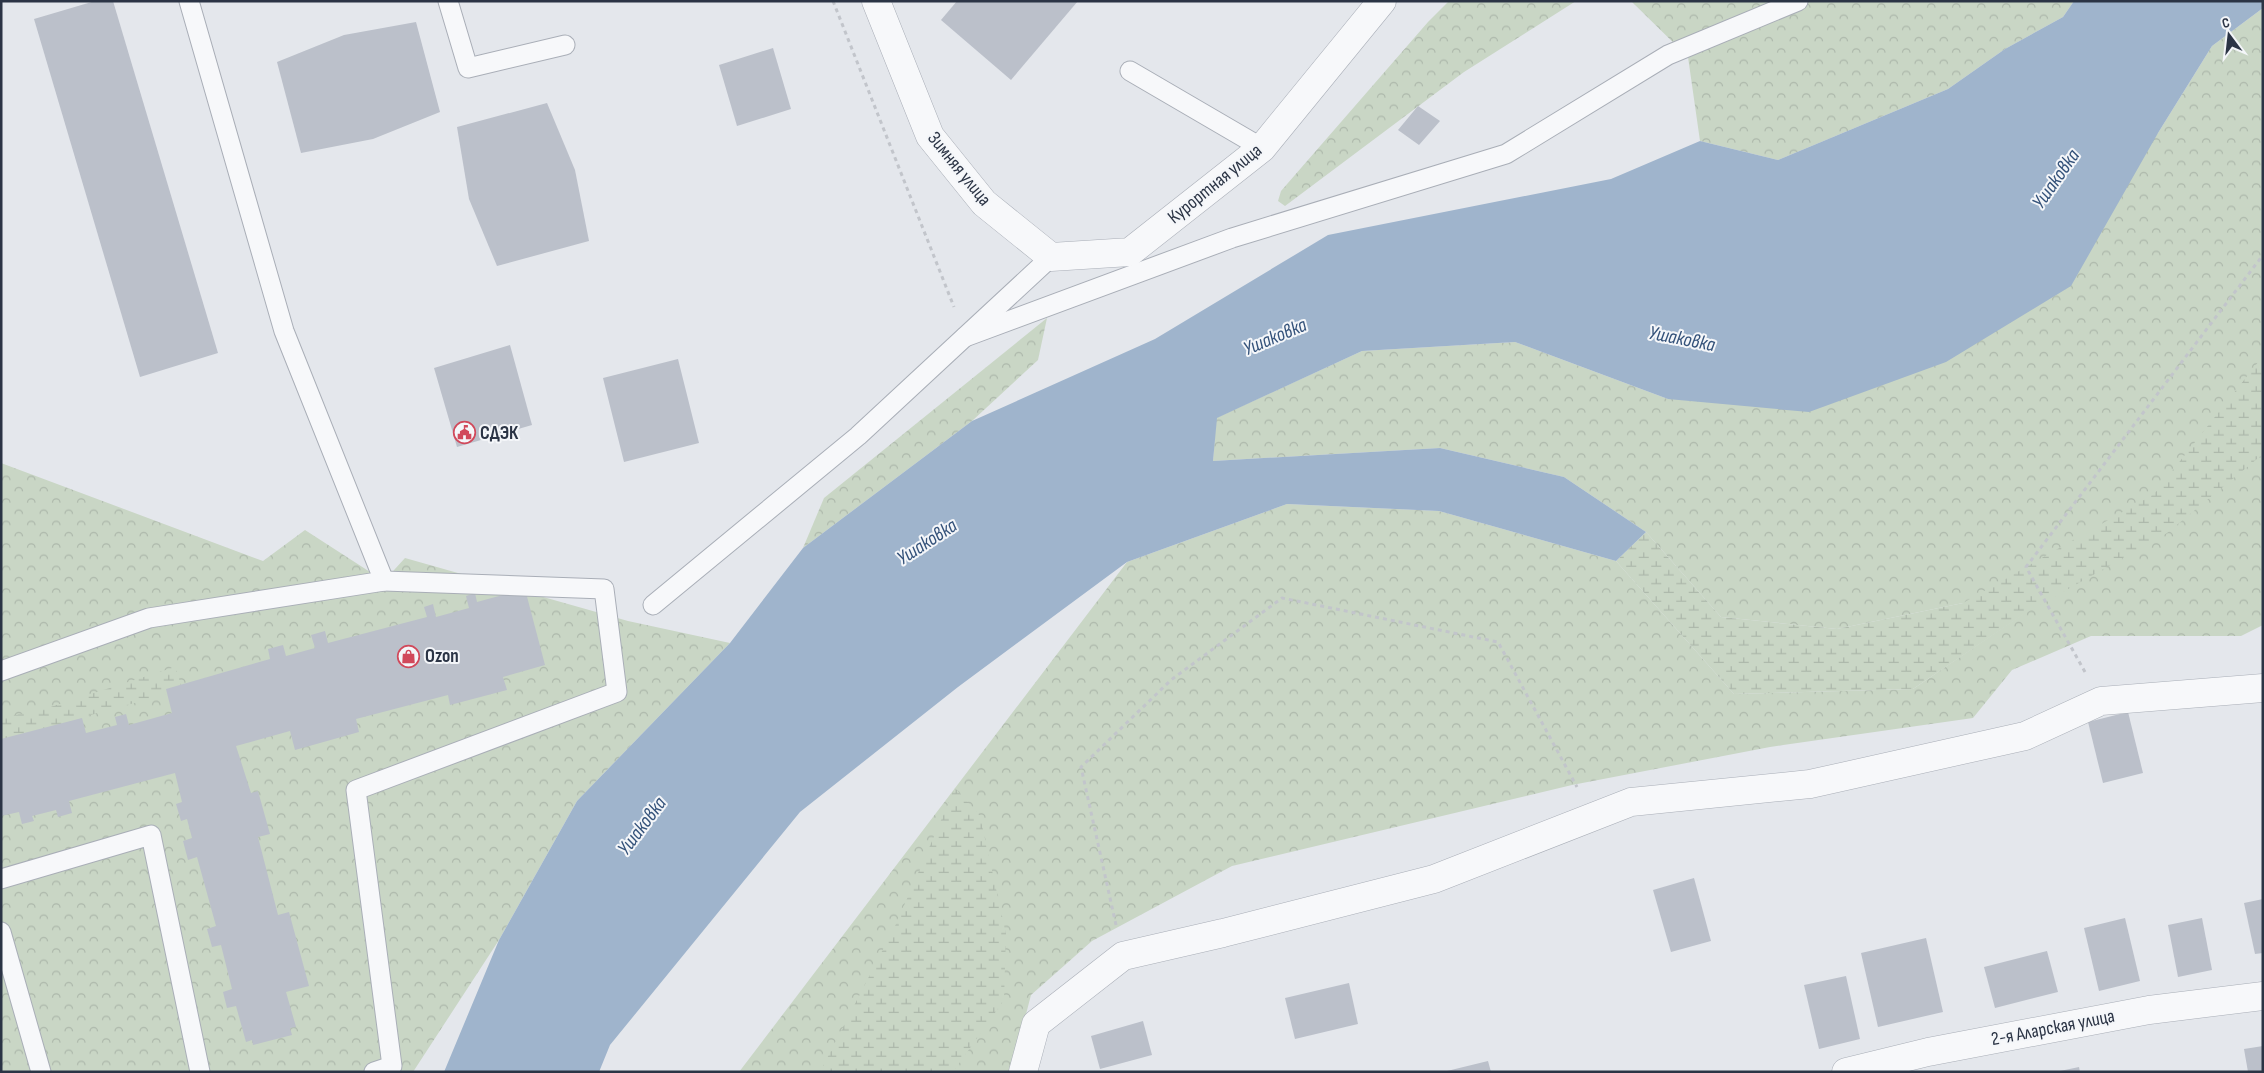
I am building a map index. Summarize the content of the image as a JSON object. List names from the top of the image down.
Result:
{
  "streets": {
    "street": ["Зимняя улица", "Курортная улица", "2-я Аларская улица"]
  },
  "crossings": [
    ["Зимняя улица", "Курортная улица"]
  ],
  "water": ["Ушаковка"],
  "places": {
    "public building": ["СДЭК"],
    "shop": ["Ozon"]
  },
  "north": "top"
}
